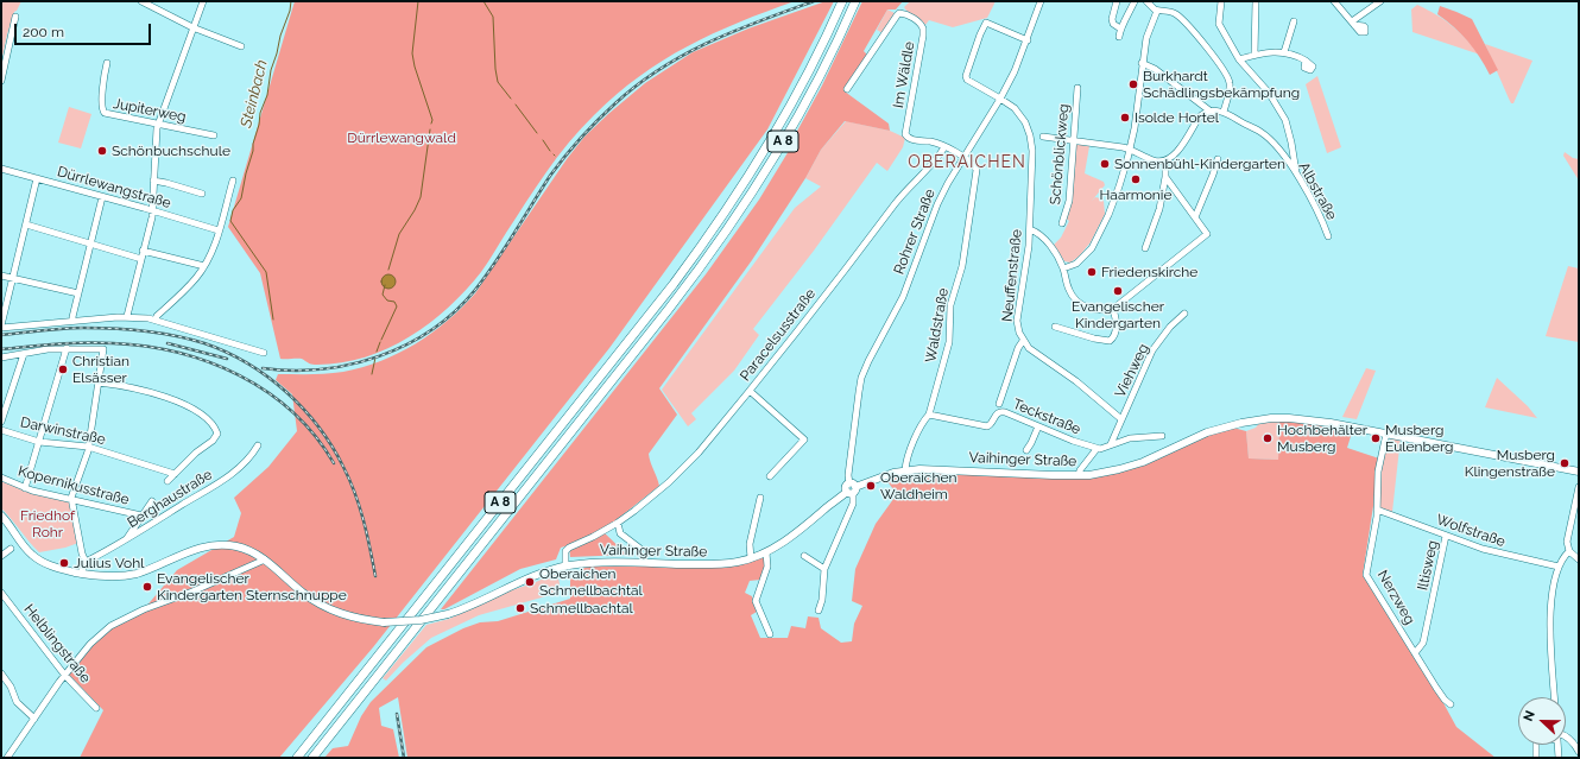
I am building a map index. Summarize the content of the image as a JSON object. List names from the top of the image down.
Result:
{
  "streets": {
    "highway": ["A 8"],
    "main road": ["Vaihinger Straße"],
    "street": [
      "Im Wäldle",
      "Jupiterweg",
      "Schönblickweg",
      "Dürrlewangstraße",
      "Albstraße",
      "Rohrer Straße",
      "Neuffenstraße",
      "Waldstraße",
      "Paracelsusstraße",
      "Viehweg",
      "Teckstraße",
      "Darwinstraße",
      "Kopernikusstraße",
      "Berghaustraße",
      "Wolfstraße",
      "Iltisweg",
      "Nerzweg",
      "Helblingstraße"
    ]
  },
  "crossings": [
    ["Im Wäldle", "Paracelsusstraße"],
    ["Rohrer Straße", "Neuffenstraße"],
    ["Rohrer Straße", "Waldstraße"],
    ["Rohrer Straße", "Vaihinger Straße"],
    ["Neuffenstraße", "Viehweg"],
    ["Waldstraße", "Teckstraße"],
    ["Waldstraße", "Vaihinger Straße"],
    ["Paracelsusstraße", "Vaihinger Straße"],
    ["Vaihinger Straße", "Nerzweg"],
    ["Wolfstraße", "Iltisweg"],
    ["Wolfstraße", "Nerzweg"],
    ["Iltisweg", "Nerzweg"]
  ],
  "districts": ["OBERAICHEN"],
  "water": ["Steinbach"],
  "parks": ["Dürrlewangwald", "Friedhof Rohr"],
  "places": [
    "Burkhardt Schädlingsbekämpfung",
    "Isolde Hortel",
    "Schönbuchschule",
    "Sonnenbühl-Kindergarten",
    "Haarmonie",
    "Friedenskirche",
    "Evangelischer Kindergarten",
    "Christian Elsässer",
    "Hochbehälter Musberg",
    "Musberg Eulenberg",
    "Musberg Klingenstraße",
    "Oberaichen Waldheim",
    "Julius Vohl",
    "Oberaichen Schmellbachtal",
    "Evangelischer Kindergarten Sternschnuppe",
    "Schmellbachtal"
  ],
  "scale_bar": "200 m",
  "north": "left"
}
